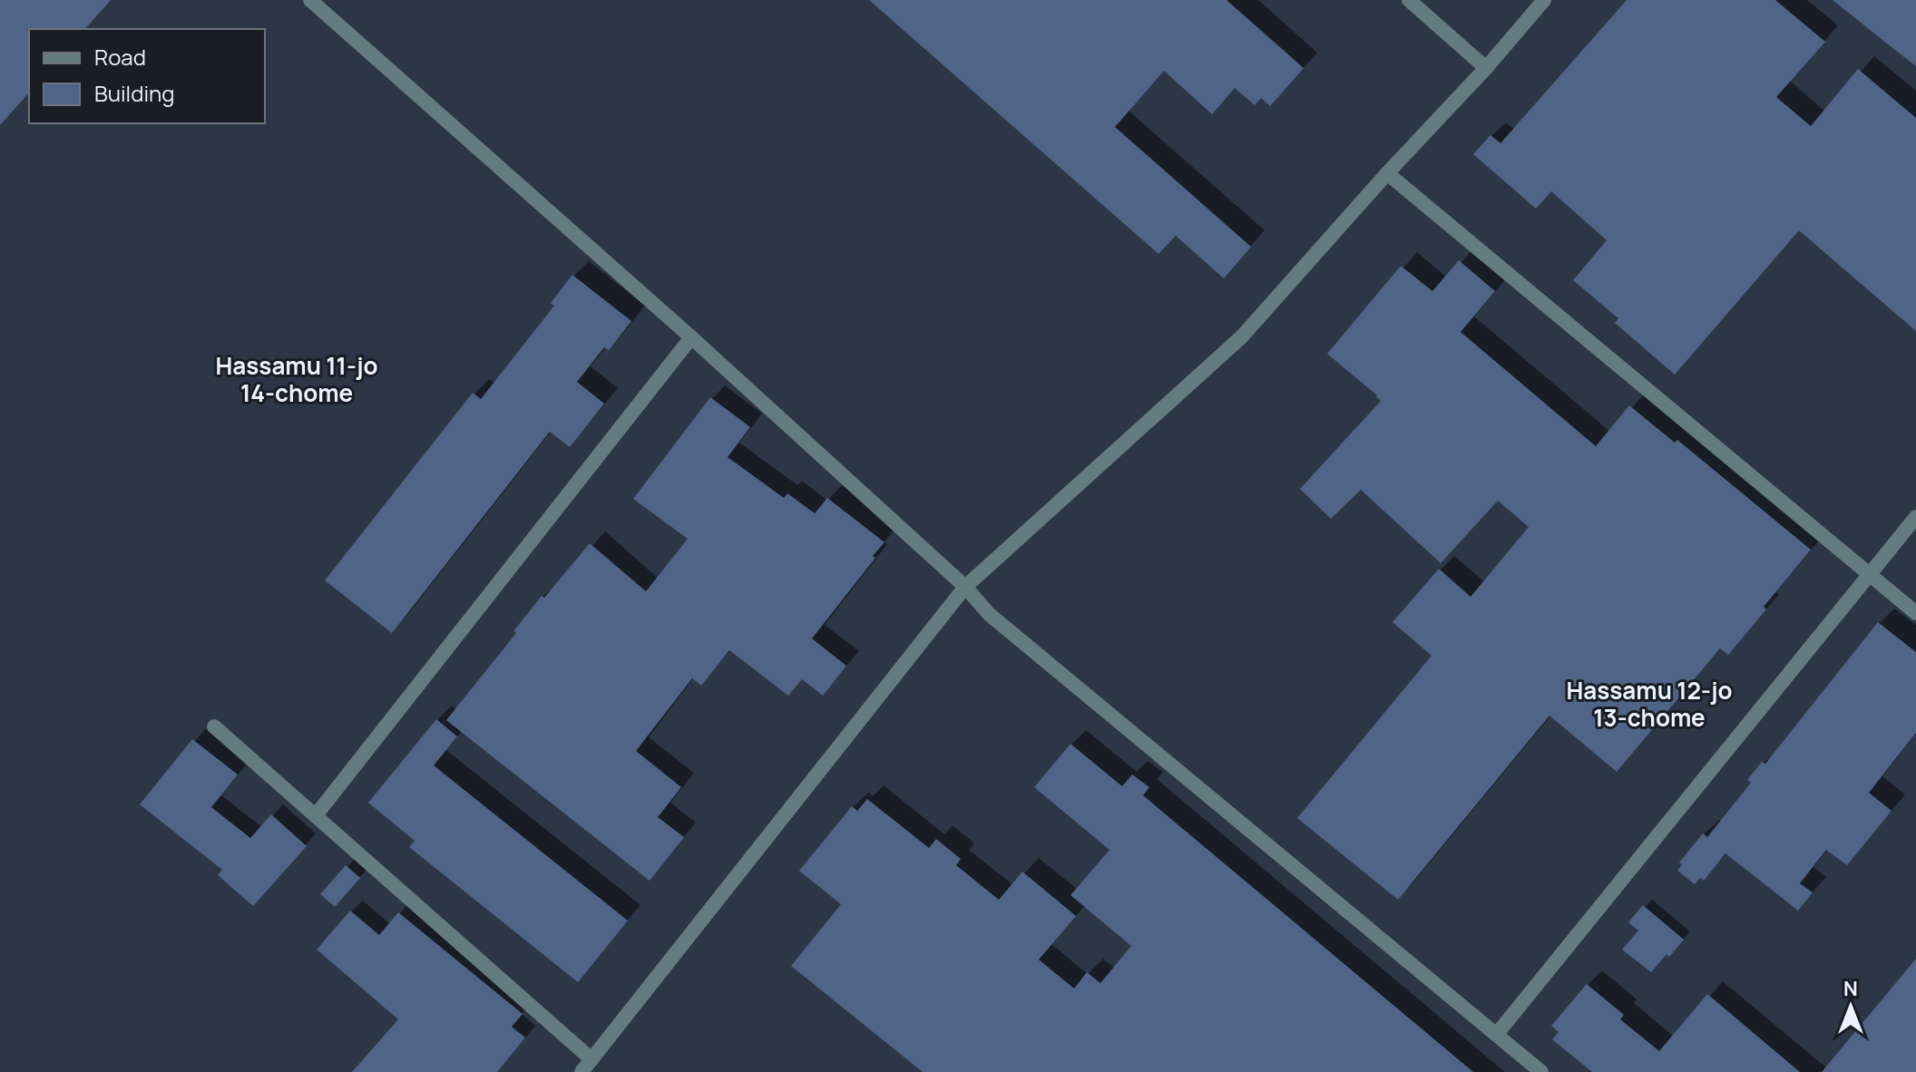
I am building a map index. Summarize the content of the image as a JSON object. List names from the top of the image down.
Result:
{
  "districts": ["Hassamu 11-jo 14-chome", "Hassamu 12-jo 13-chome"],
  "legend": ["Road", "Building"],
  "north": "top"
}
